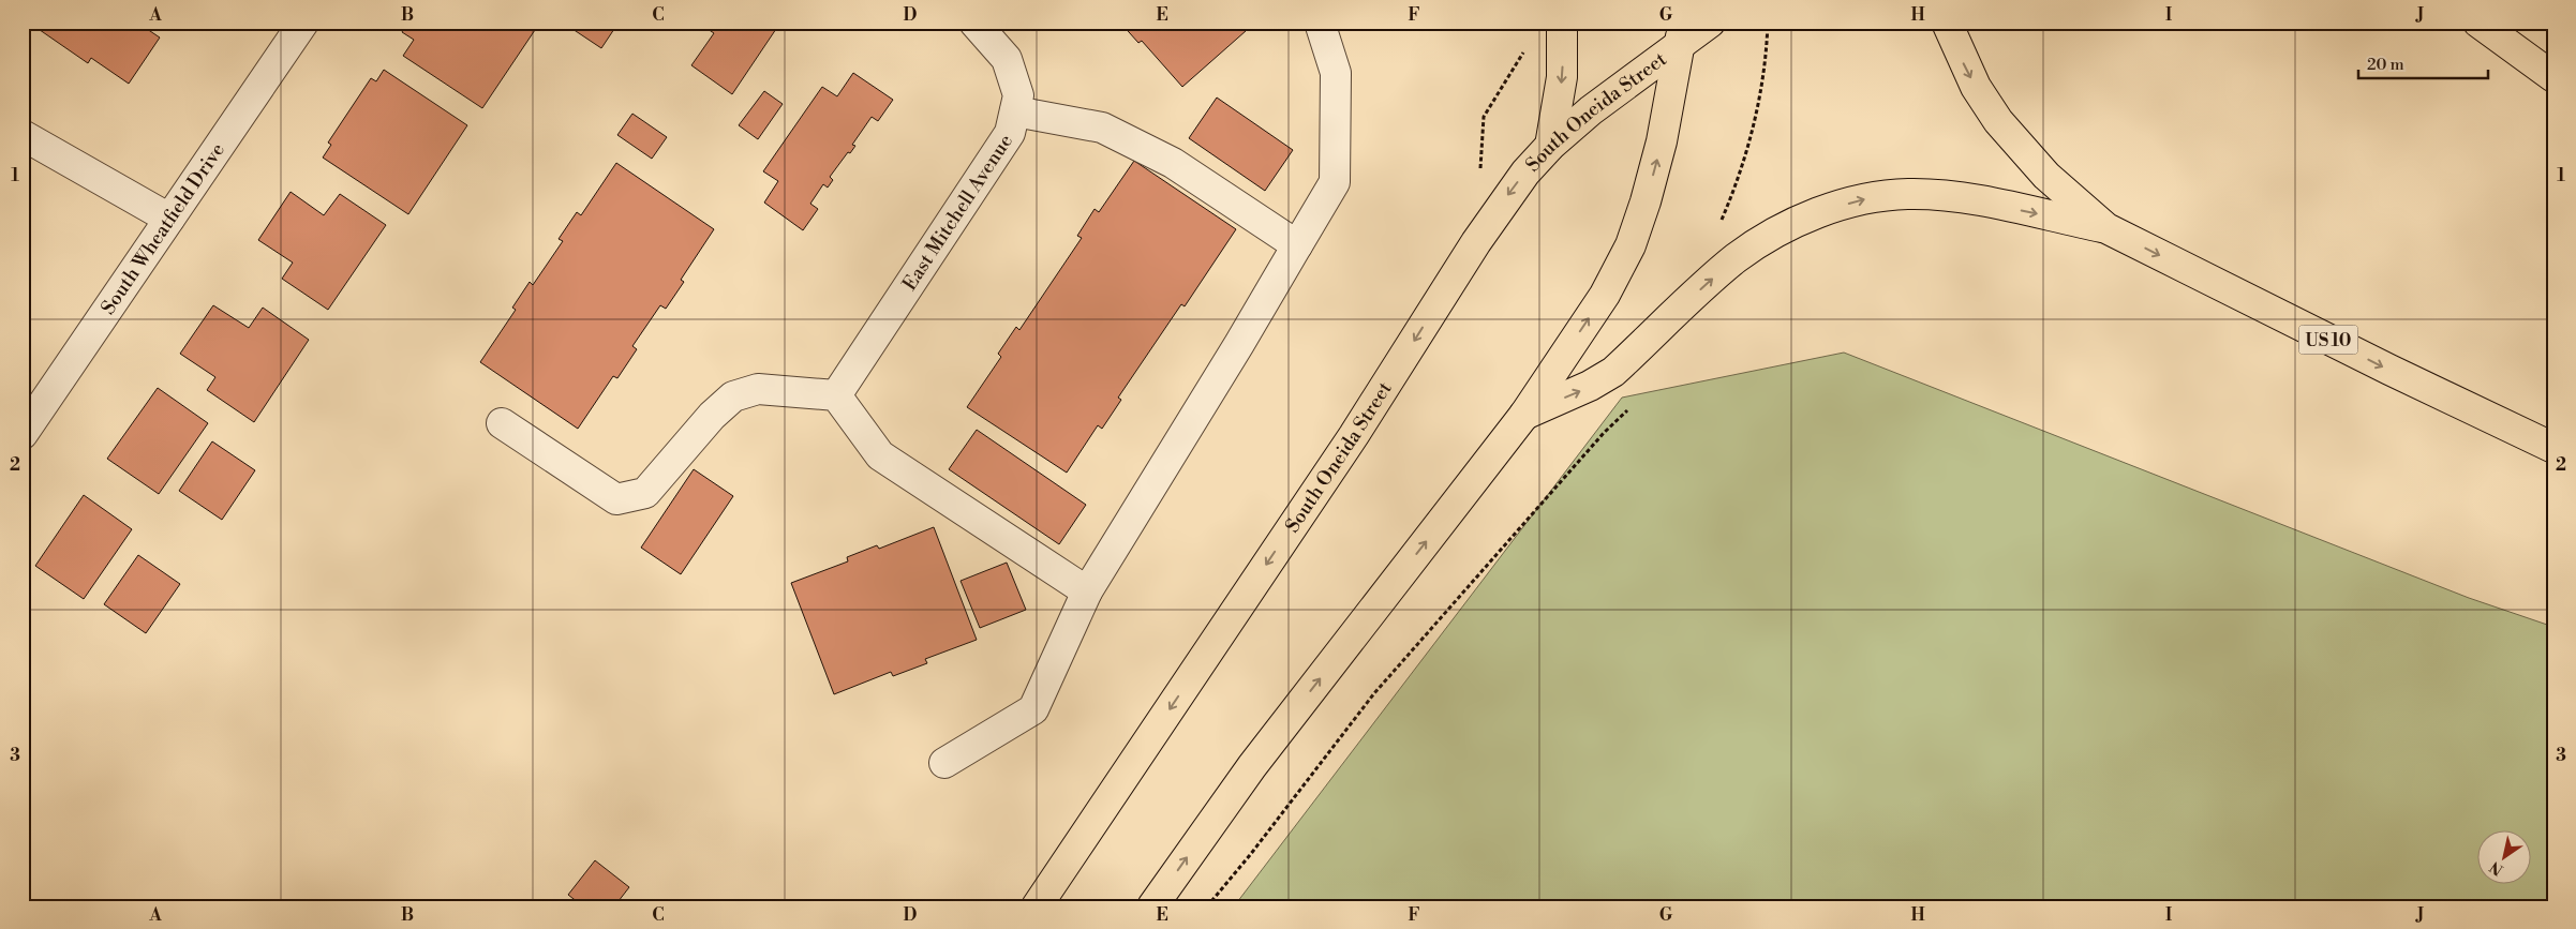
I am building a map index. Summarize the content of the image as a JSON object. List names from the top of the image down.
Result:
{
  "streets": {
    "main road": ["South Oneida Street", "US 10"],
    "street": ["East Mitchell Avenue", "South Wheatfield Drive"]
  },
  "scale_bar": "20 m",
  "north": "bottom left",
  "grid": {
    "columns": [
      "A",
      "B",
      "C",
      "D",
      "E",
      "F",
      "G",
      "H",
      "I",
      "J"
    ],
    "rows": ["1", "2", "3"]
  }
}
